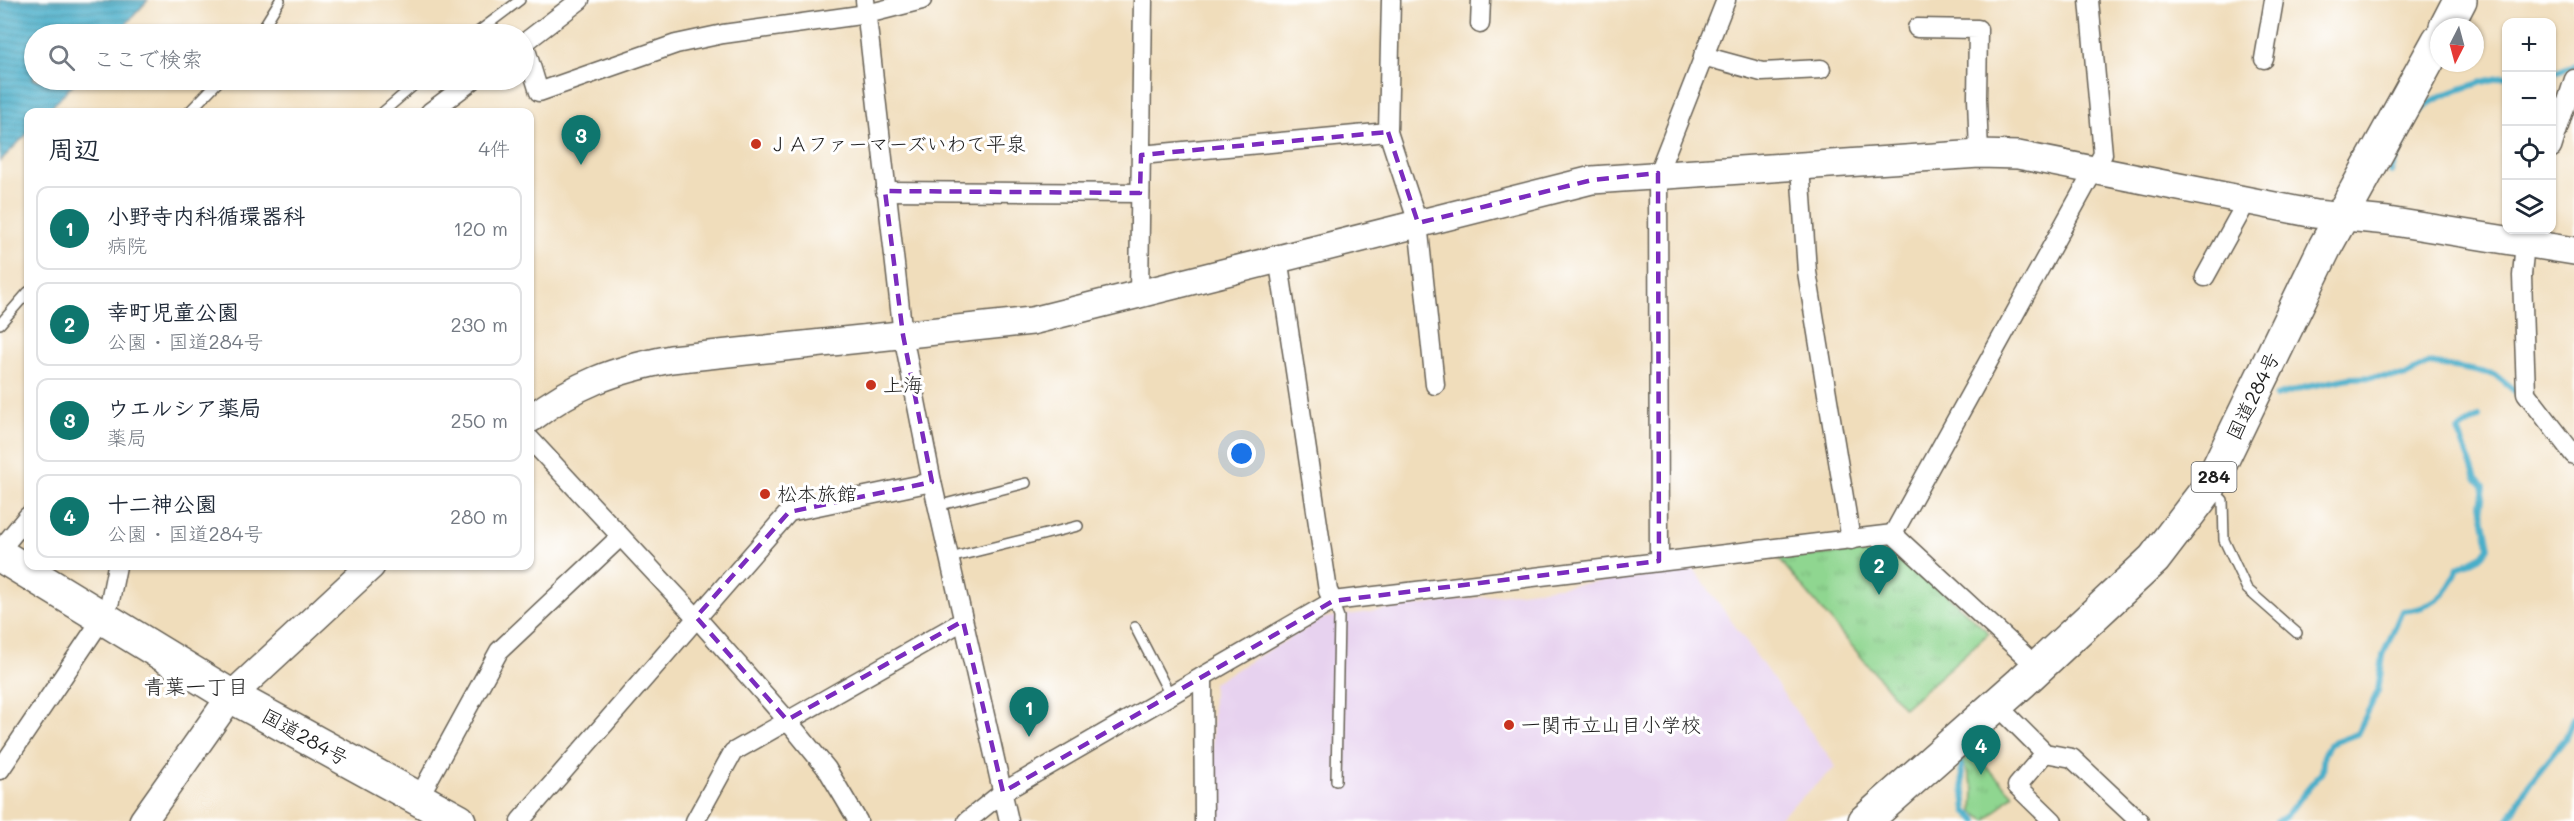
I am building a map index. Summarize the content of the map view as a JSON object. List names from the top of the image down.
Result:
{
  "streets": {
    "highway": ["国道284号", "284"]
  },
  "districts": ["青葉一丁目"],
  "places": [
    "ＪＡファーマーズいわて平泉",
    "上海",
    "松本旅館",
    "一関市立山目小学校"
  ],
  "north": "bottom",
  "page": {
    "map_buttons": ["+", "−"],
    "search": "ここで検索",
    "heading": ["周辺", "4件"],
    "pins": [
      "3",
      "2",
      "1",
      "4"
    ],
    "list": [
      {
        "mark": "1",
        "name": "小野寺内科循環器科",
        "note": "病院",
        "value": "120 m"
      },
      {
        "mark": "2",
        "name": "幸町児童公園",
        "note": "公園 · 国道284号",
        "value": "230 m"
      },
      {
        "mark": "3",
        "name": "ウエルシア薬局",
        "note": "薬局",
        "value": "250 m"
      },
      {
        "mark": "4",
        "name": "十二神公園",
        "note": "公園 · 国道284号",
        "value": "280 m"
      }
    ]
  }
}
